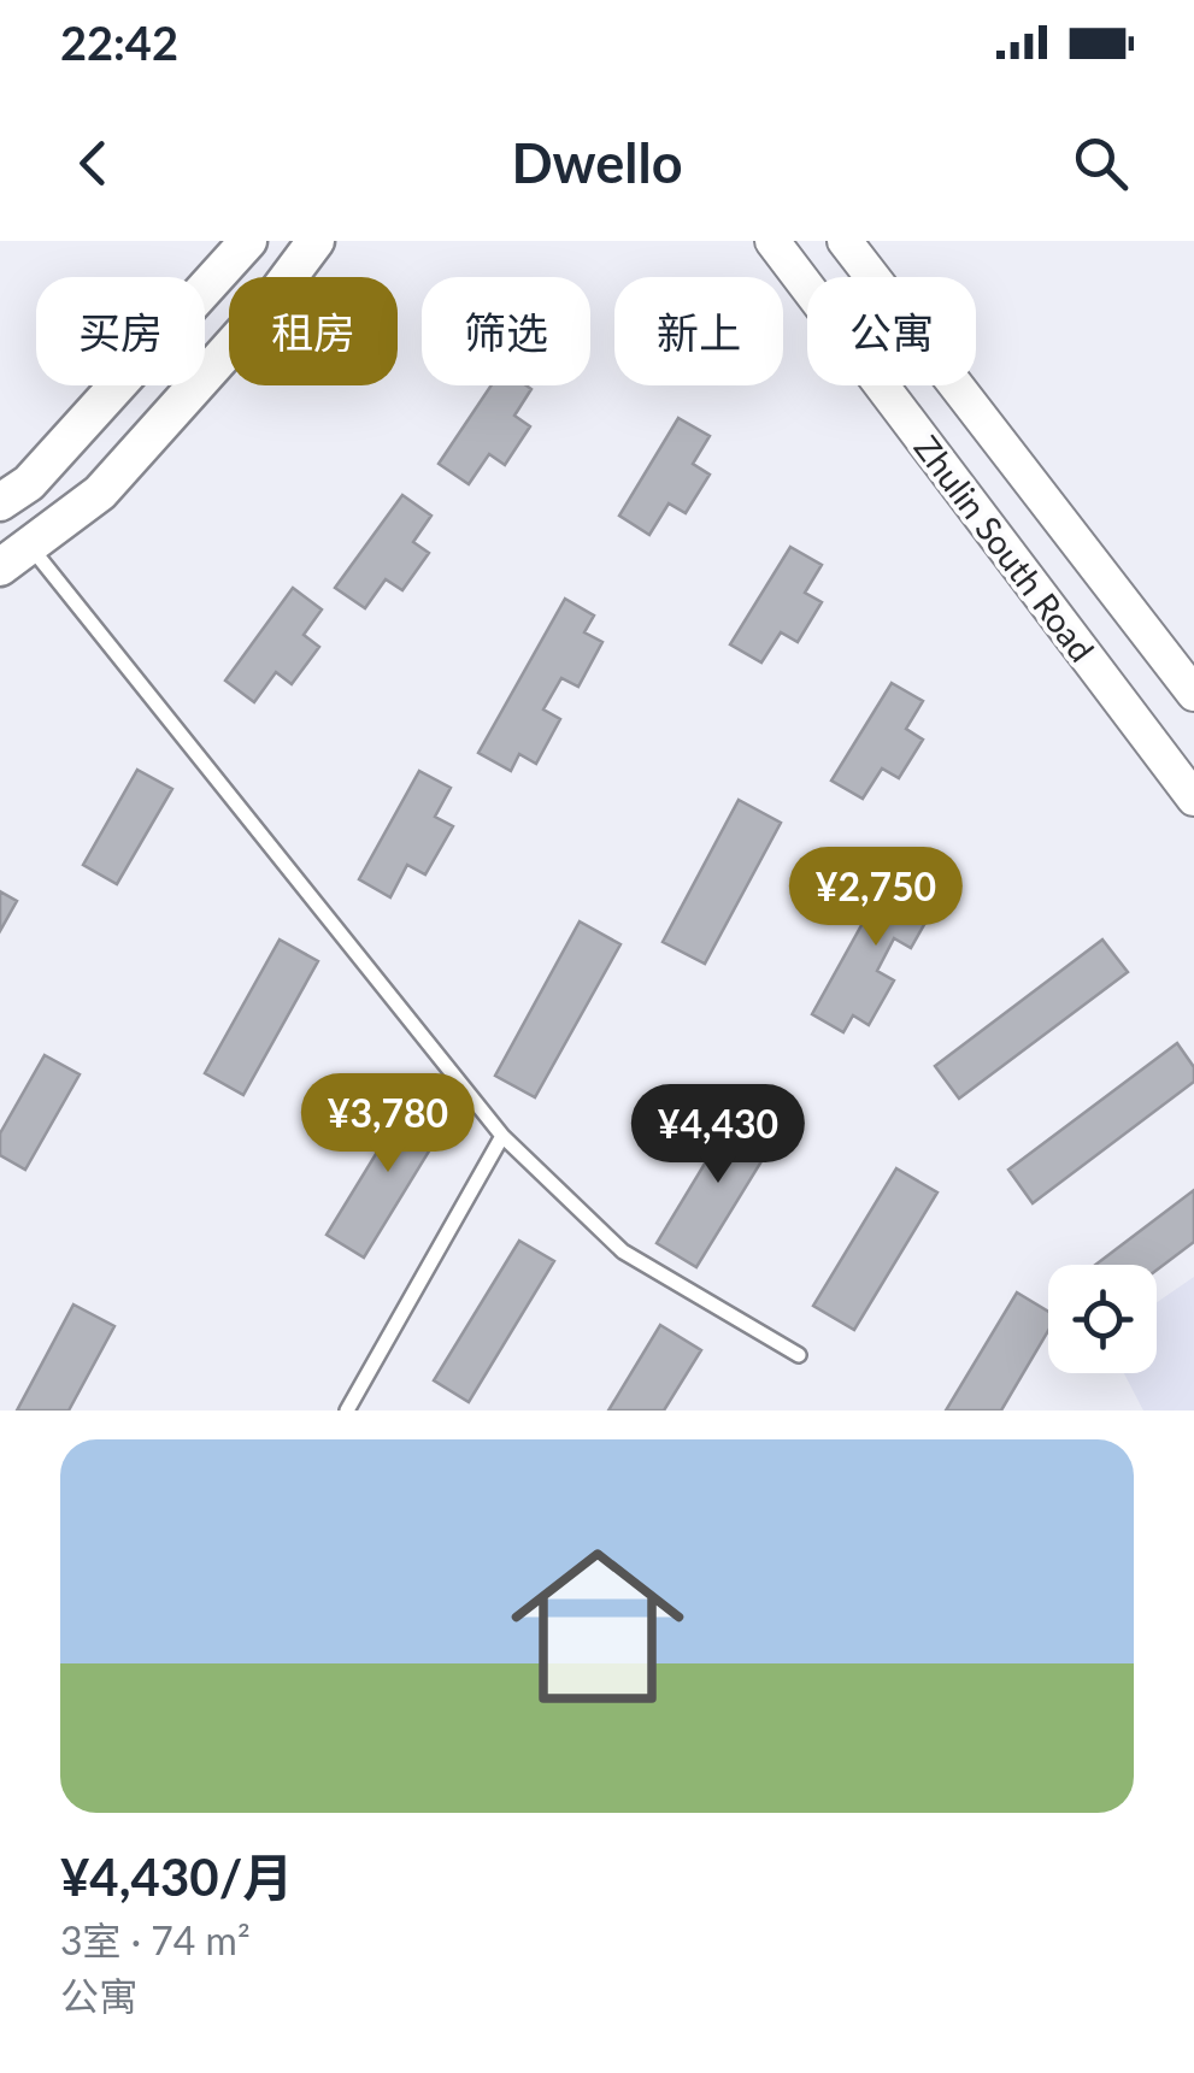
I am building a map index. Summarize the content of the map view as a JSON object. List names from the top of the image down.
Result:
{
  "streets": {
    "street": ["Zhulin South Road"]
  },
  "page": {
    "status": "22:42",
    "header": "Dwello",
    "chip": [
      "买房",
      "租房",
      "筛选",
      "新上",
      "公寓"
    ],
    "price": ["¥2,750", "¥3,780", "¥4,430"],
    "list": [
      {
        "name": "¥4,430/月",
        "note": "3室 · 74 m² · 公寓"
      }
    ]
  }
}
